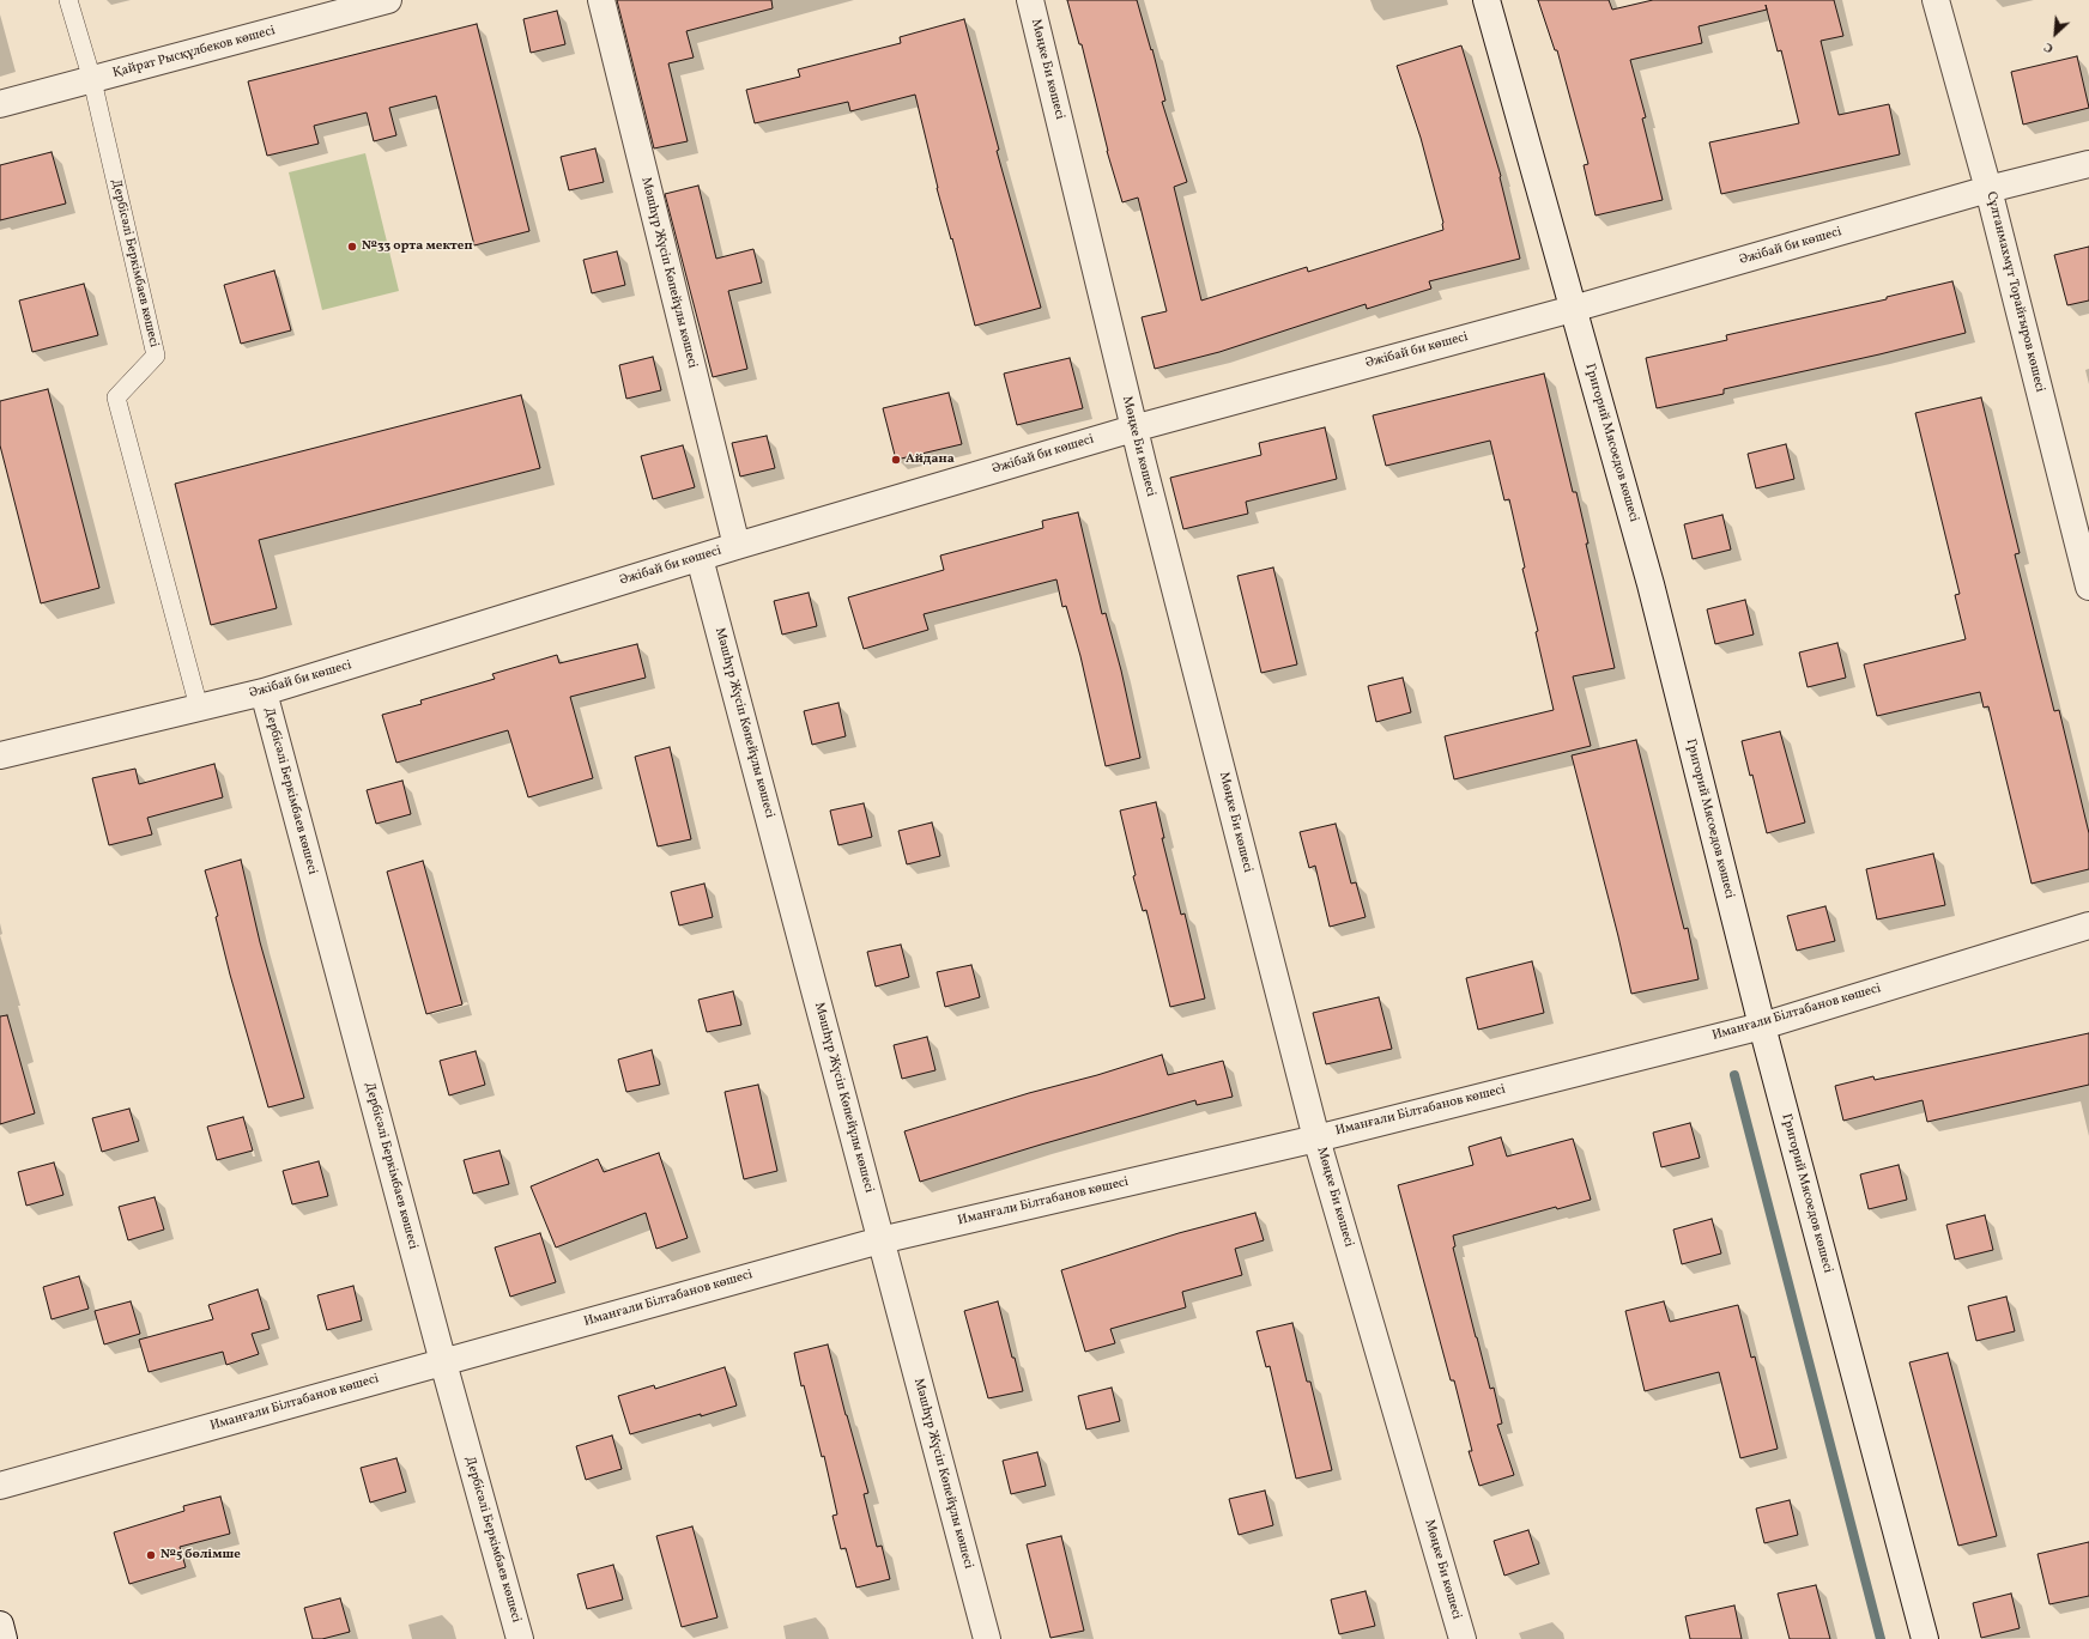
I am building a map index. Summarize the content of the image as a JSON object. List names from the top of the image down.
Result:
{
  "streets": {
    "street": [
      "Қайрат Рысқұлбеков көшесі",
      "Мөңке Би көшесі",
      "Әжібай би көшесі",
      "Дербісәлі Беркімбаев көшесі",
      "Мәшһүр Жүсіп Көпейұлы көшесі",
      "Сұлтанмахмұт Торайғыров көшесі",
      "Григорий Мясоедов көшесі",
      "Иманғали Білтабанов көшесі"
    ]
  },
  "crossings": [
    ["Қайрат Рысқұлбеков көшесі", "Дербісәлі Беркімбаев көшесі"],
    ["Мөңке Би көшесі", "Әжібай би көшесі"],
    ["Мөңке Би көшесі", "Иманғали Білтабанов көшесі"],
    ["Әжібай би көшесі", "Дербісәлі Беркімбаев көшесі"],
    ["Әжібай би көшесі", "Мәшһүр Жүсіп Көпейұлы көшесі"],
    ["Әжібай би көшесі", "Сұлтанмахмұт Торайғыров көшесі"],
    ["Әжібай би көшесі", "Григорий Мясоедов көшесі"],
    ["Дербісәлі Беркімбаев көшесі", "Иманғали Білтабанов көшесі"],
    ["Мәшһүр Жүсіп Көпейұлы көшесі", "Иманғали Білтабанов көшесі"],
    ["Григорий Мясоедов көшесі", "Иманғали Білтабанов көшесі"]
  ],
  "places": ["№33 орта мектеп", "Айдана", "№5 бөлімше"],
  "north": "bottom left"
}
